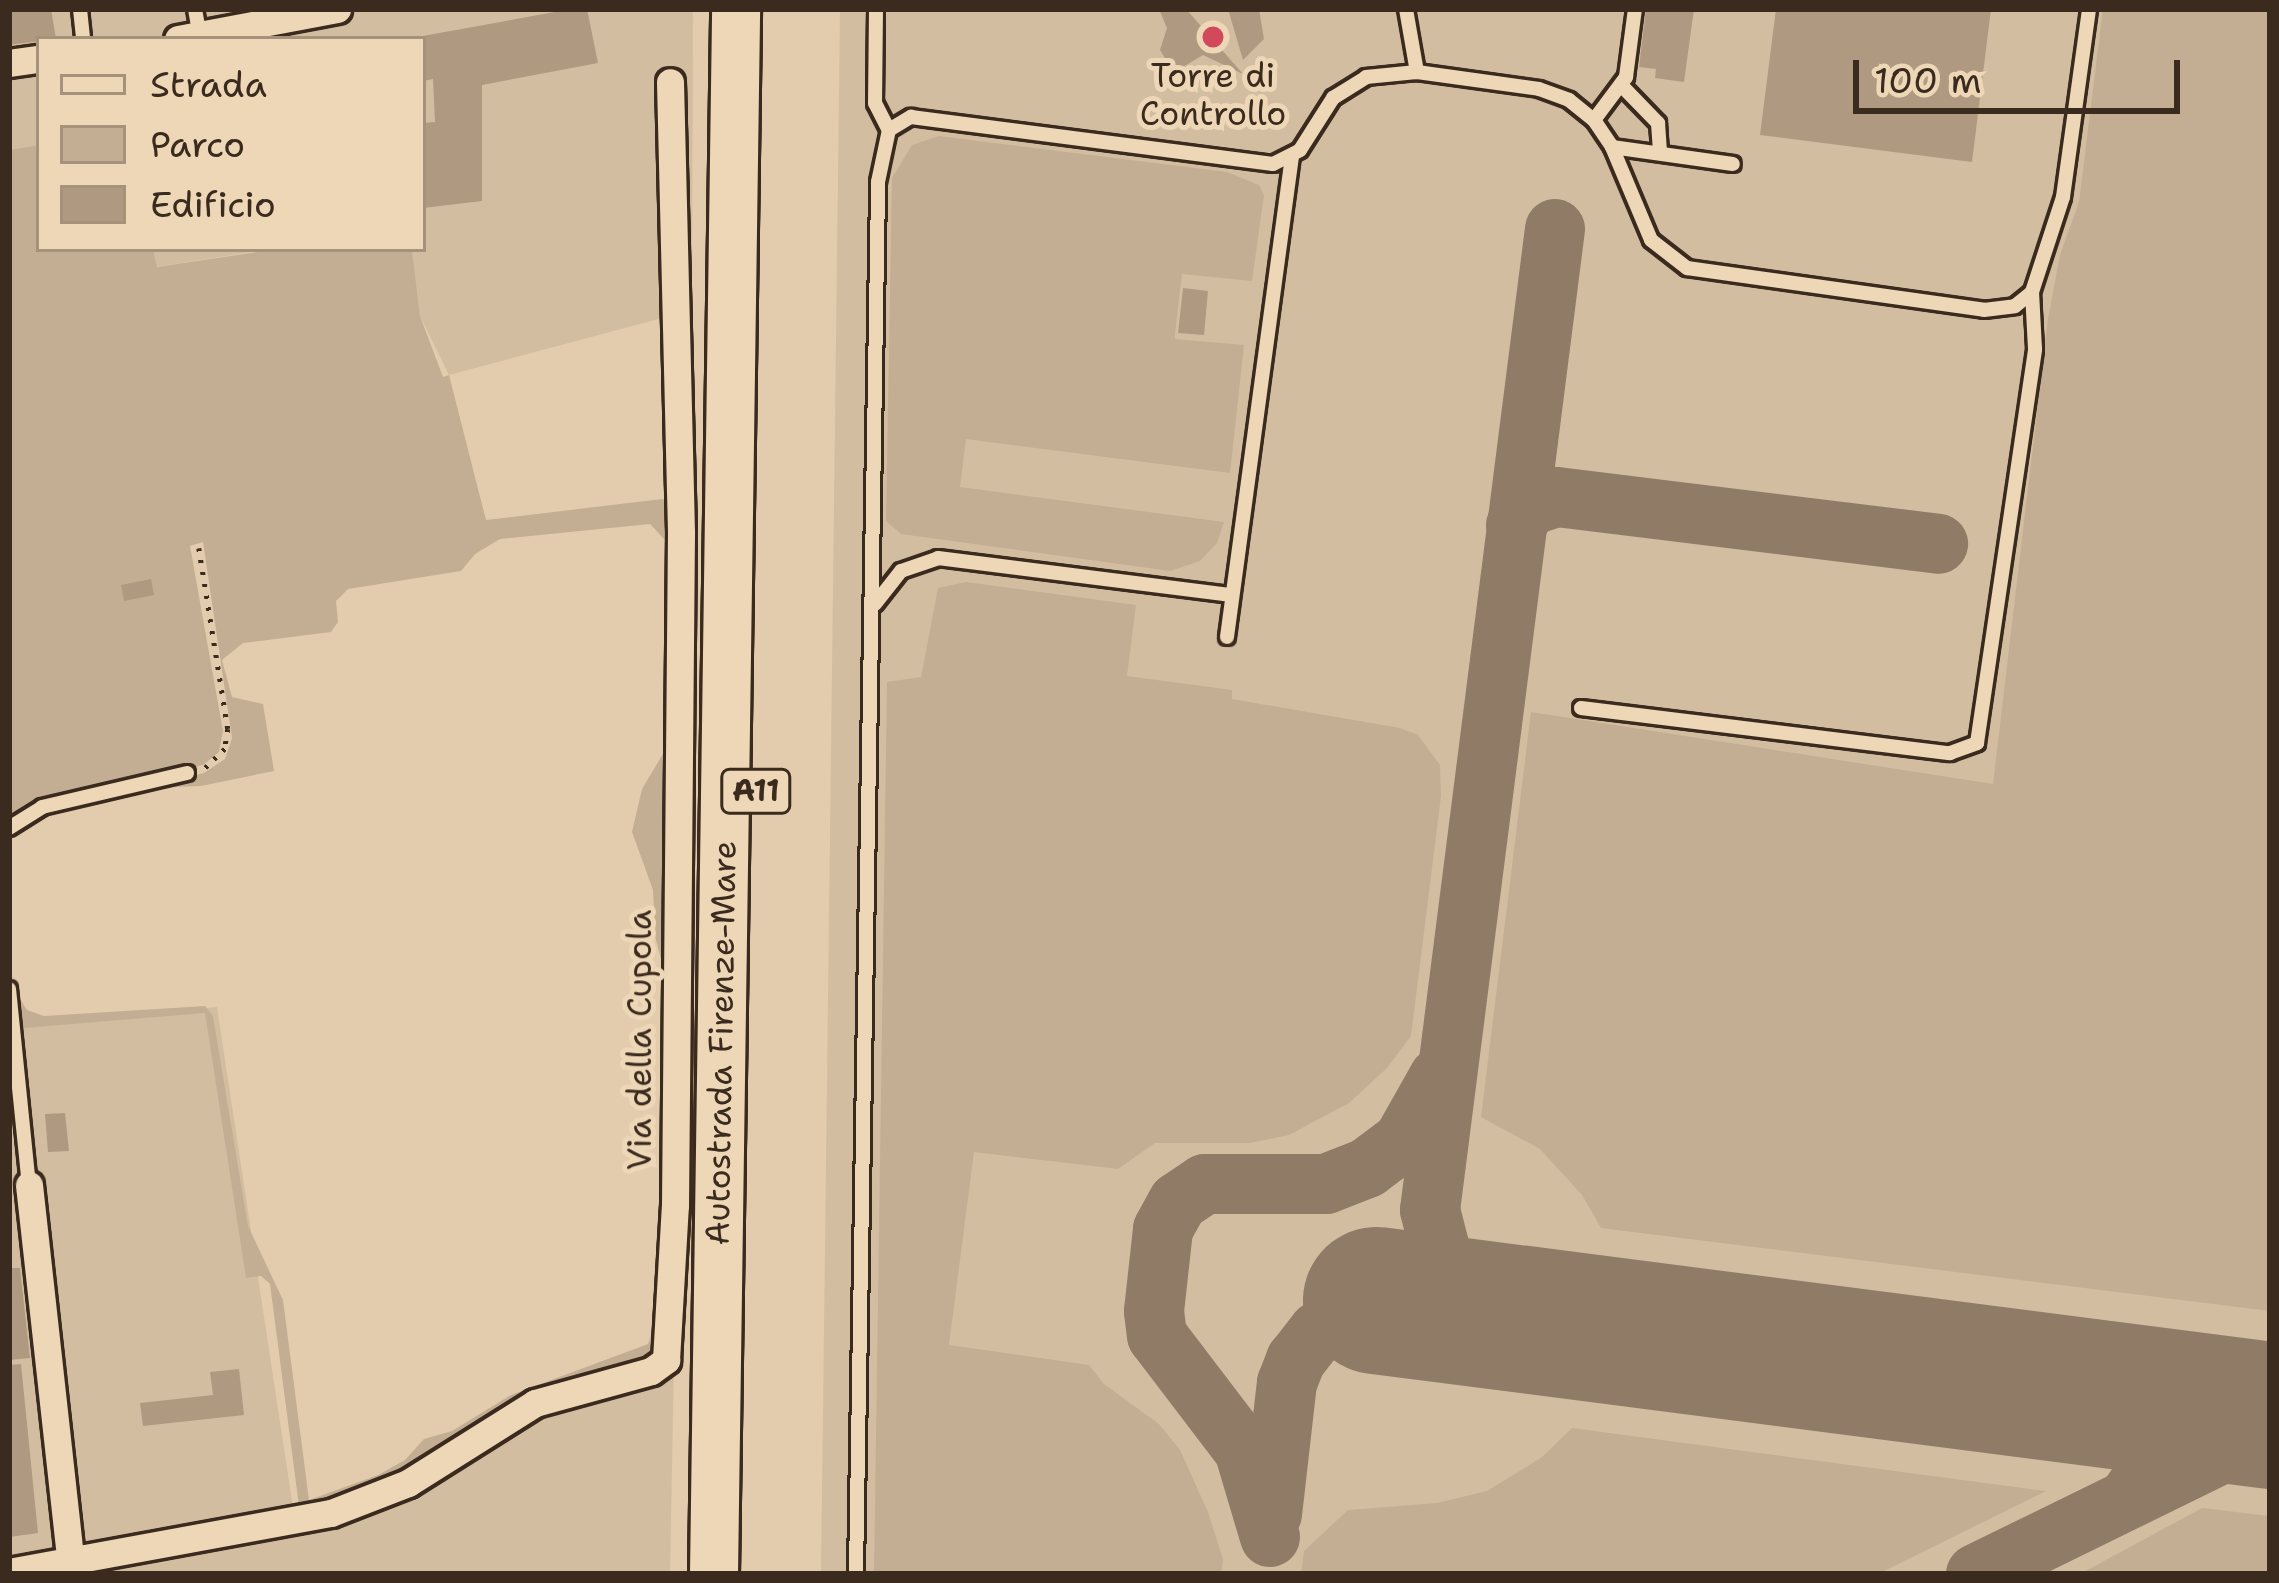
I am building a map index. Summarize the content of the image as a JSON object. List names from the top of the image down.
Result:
{
  "streets": {
    "highway": ["A11", "Autostrada Firenze-Mare"],
    "street": ["Via della Cupola"]
  },
  "places": ["Torre di Controllo"],
  "legend": ["Strada", "Parco", "Edificio"],
  "scale_bar": "100 m"
}
